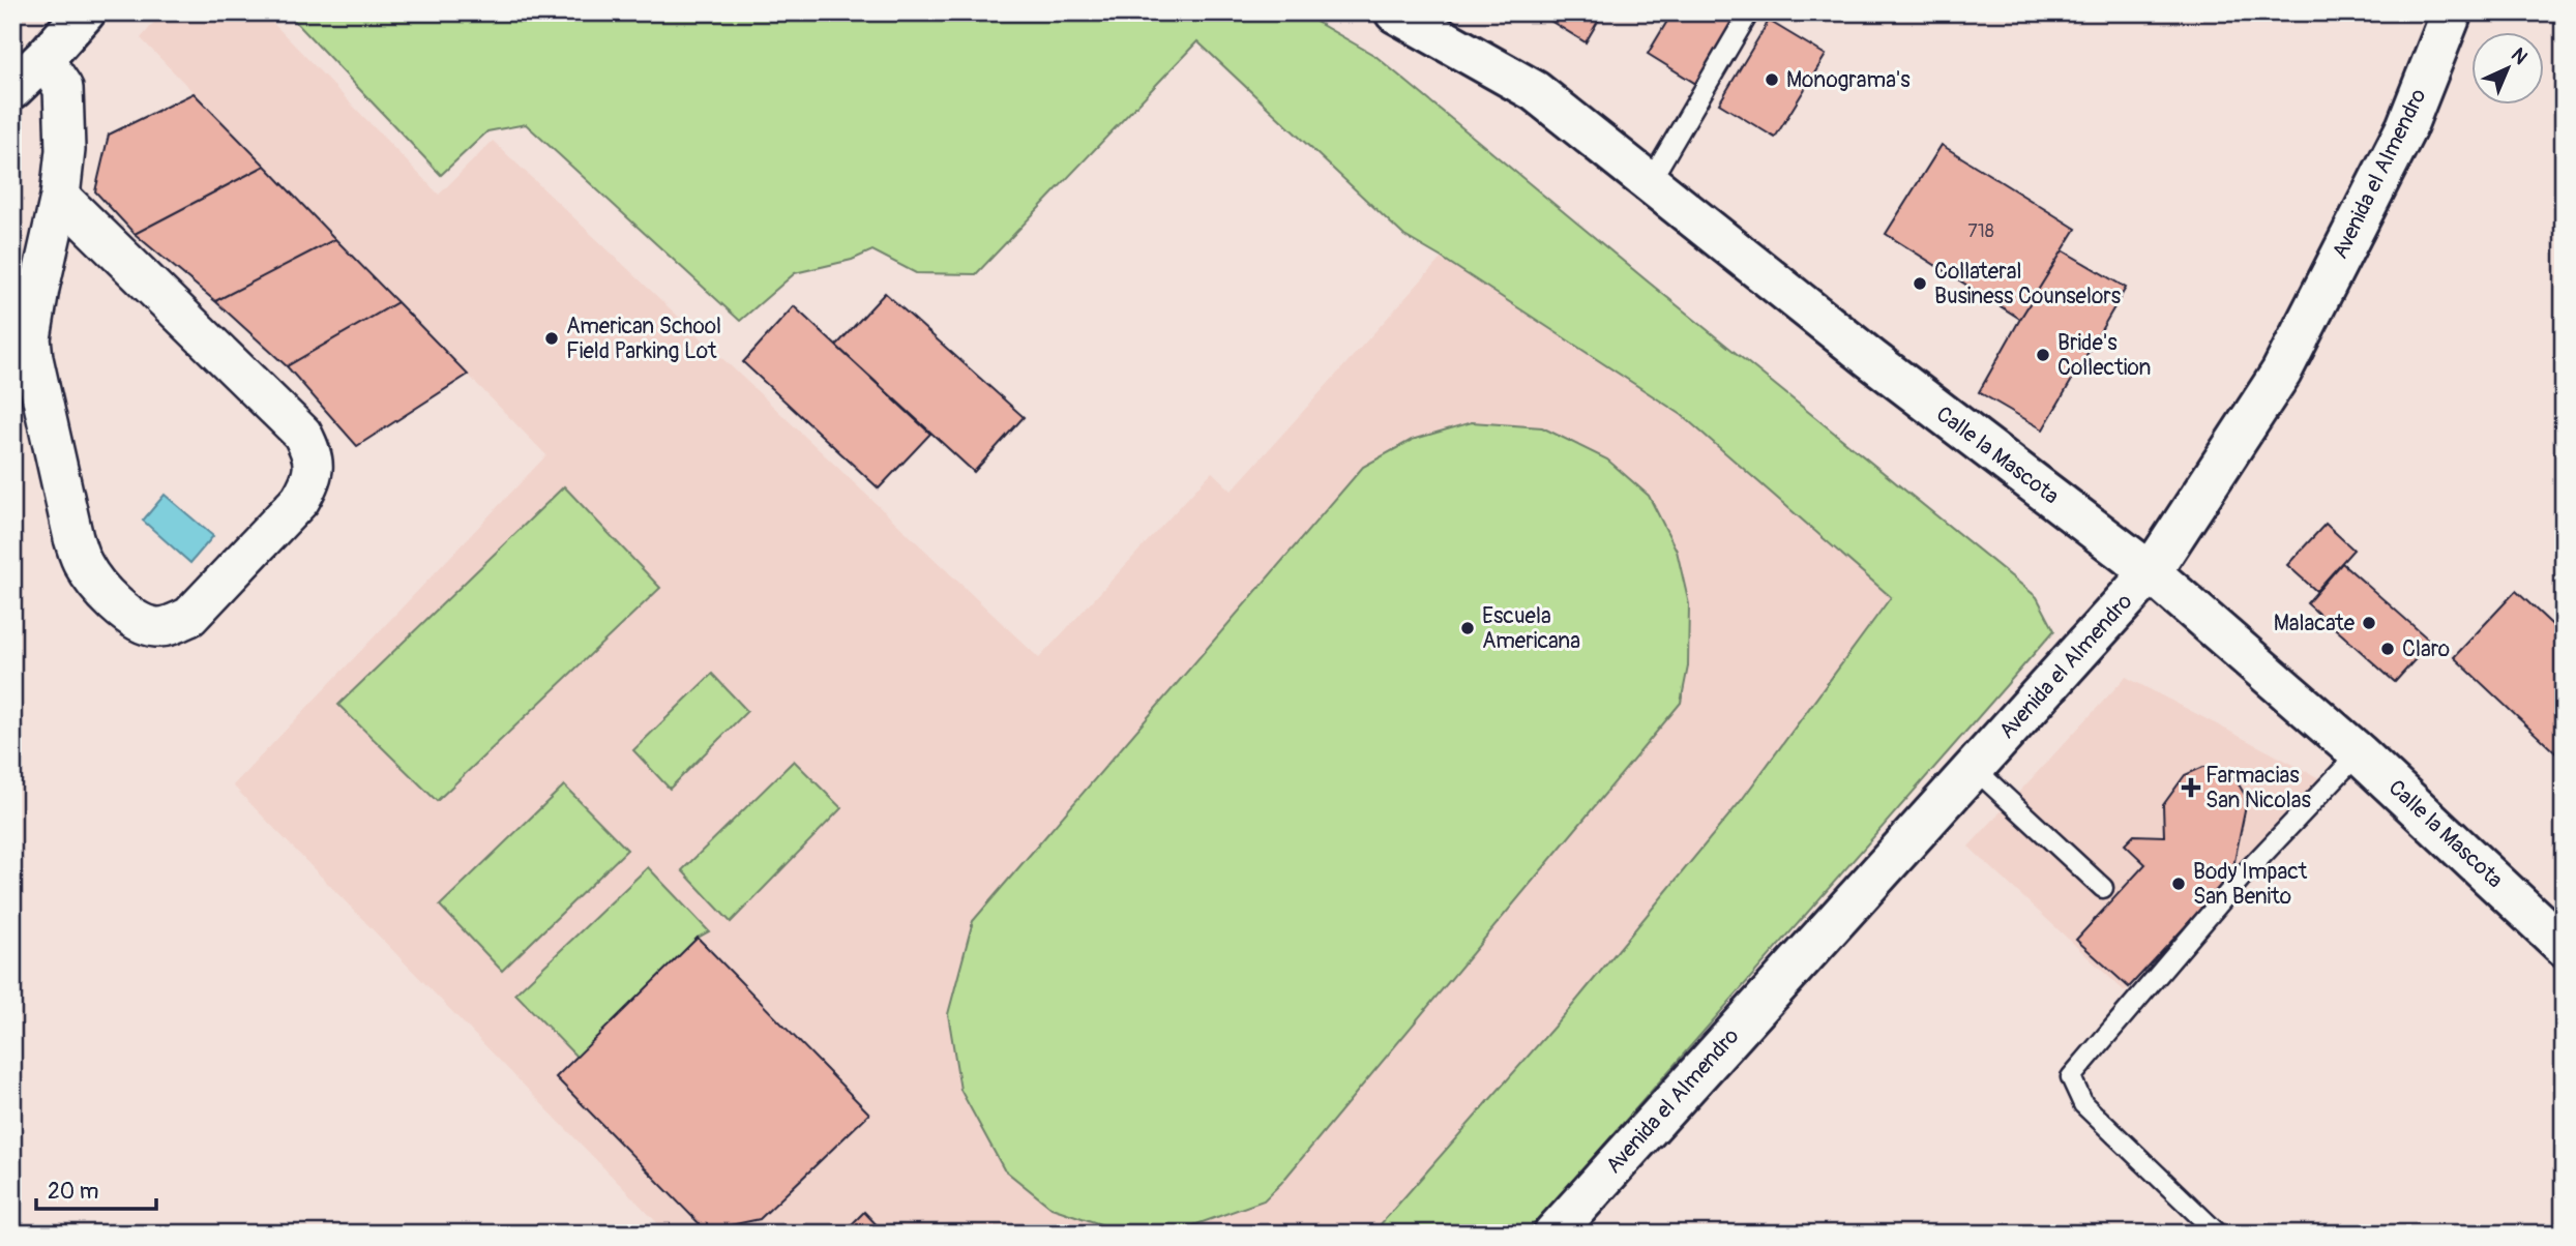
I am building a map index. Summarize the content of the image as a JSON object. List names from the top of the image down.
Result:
{
  "streets": {
    "street": ["Avenida el Almendro", "Calle la Mascota"]
  },
  "crossings": [
    ["Avenida el Almendro", "Calle la Mascota"]
  ],
  "places": {
    "other": [
      "Monograma's",
      "Collateral Business Counselors",
      "American School Field Parking Lot",
      "Bride's Collection",
      "Malacate",
      "Escuela Americana",
      "Claro",
      "Body Impact San Benito"
    ],
    "health": ["Farmacias San Nicolas"]
  },
  "house_numbers": ["718"],
  "scale_bar": "20 m",
  "north": "top right"
}
